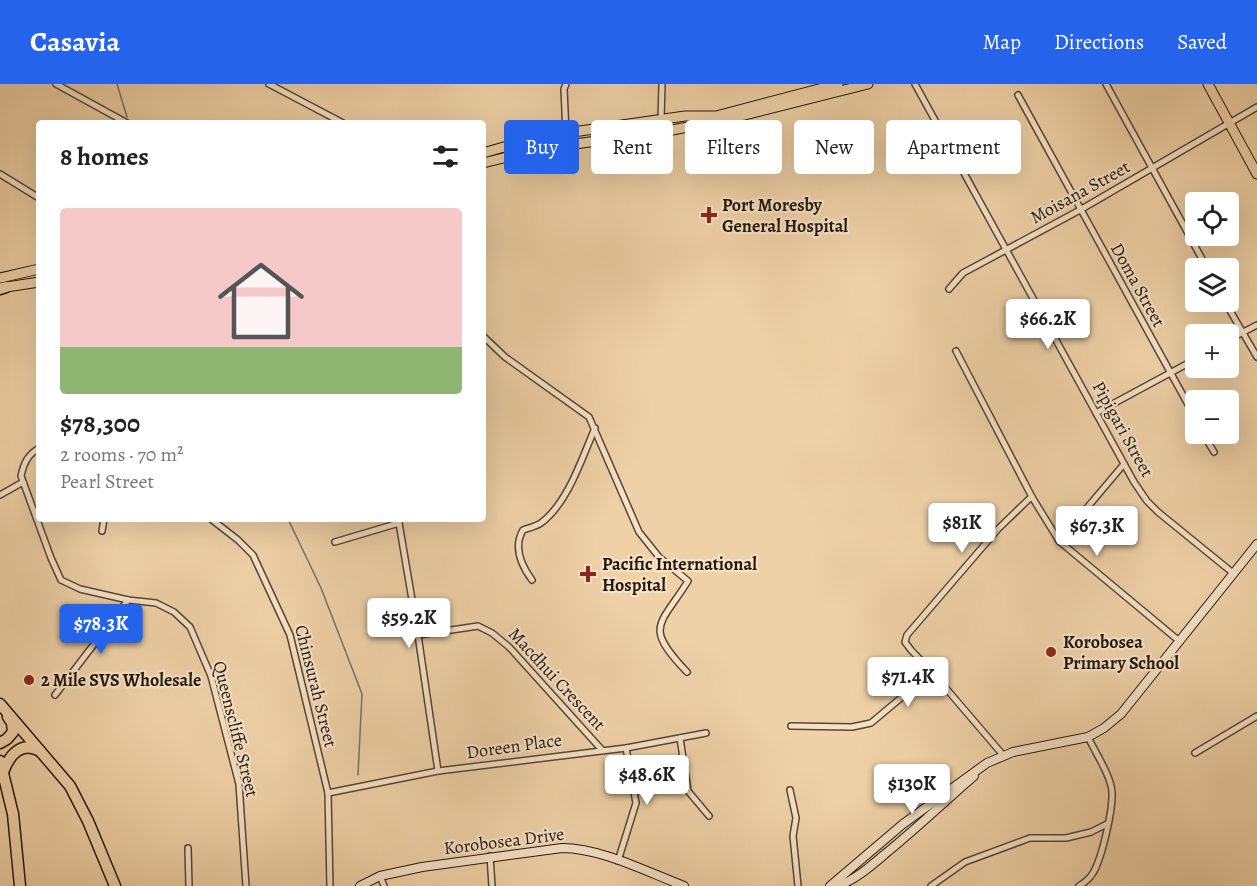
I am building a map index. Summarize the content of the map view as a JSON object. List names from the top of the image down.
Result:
{
  "streets": {
    "main road": ["Korobosea Drive"],
    "street": [
      "Moisana Street",
      "Doma Street",
      "Pipigari Street",
      "Macdhui Crescent",
      "Chinsurah Street",
      "Queenscliffe Street",
      "Doreen Place"
    ]
  },
  "crossings": [
    ["Moisana Street", "Doma Street"],
    ["Moisana Street", "Pipigari Street"],
    ["Macdhui Crescent", "Doreen Place"],
    ["Chinsurah Street", "Doreen Place"]
  ],
  "places": {
    "health": ["Port Moresby General Hospital", "Pacific International Hospital"],
    "other": ["Korobosea Primary School", "2 Mile SVS Wholesale"]
  },
  "page": {
    "header": "Casavia",
    "nav": ["Map", "Directions", "Saved"],
    "chip": [
      "Buy",
      "Rent",
      "Filters",
      "New",
      "Apartment"
    ],
    "heading": "8 homes",
    "map_buttons": ["+", "−"],
    "list": [
      {
        "name": "$78,300",
        "note": "2 rooms · 70 m² · Pearl Street"
      }
    ],
    "price": [
      "$66.2K",
      "$81K",
      "$67.3K",
      "$59.2K",
      "$78.3K",
      "$71.4K",
      "$48.6K",
      "$130K"
    ]
  }
}
